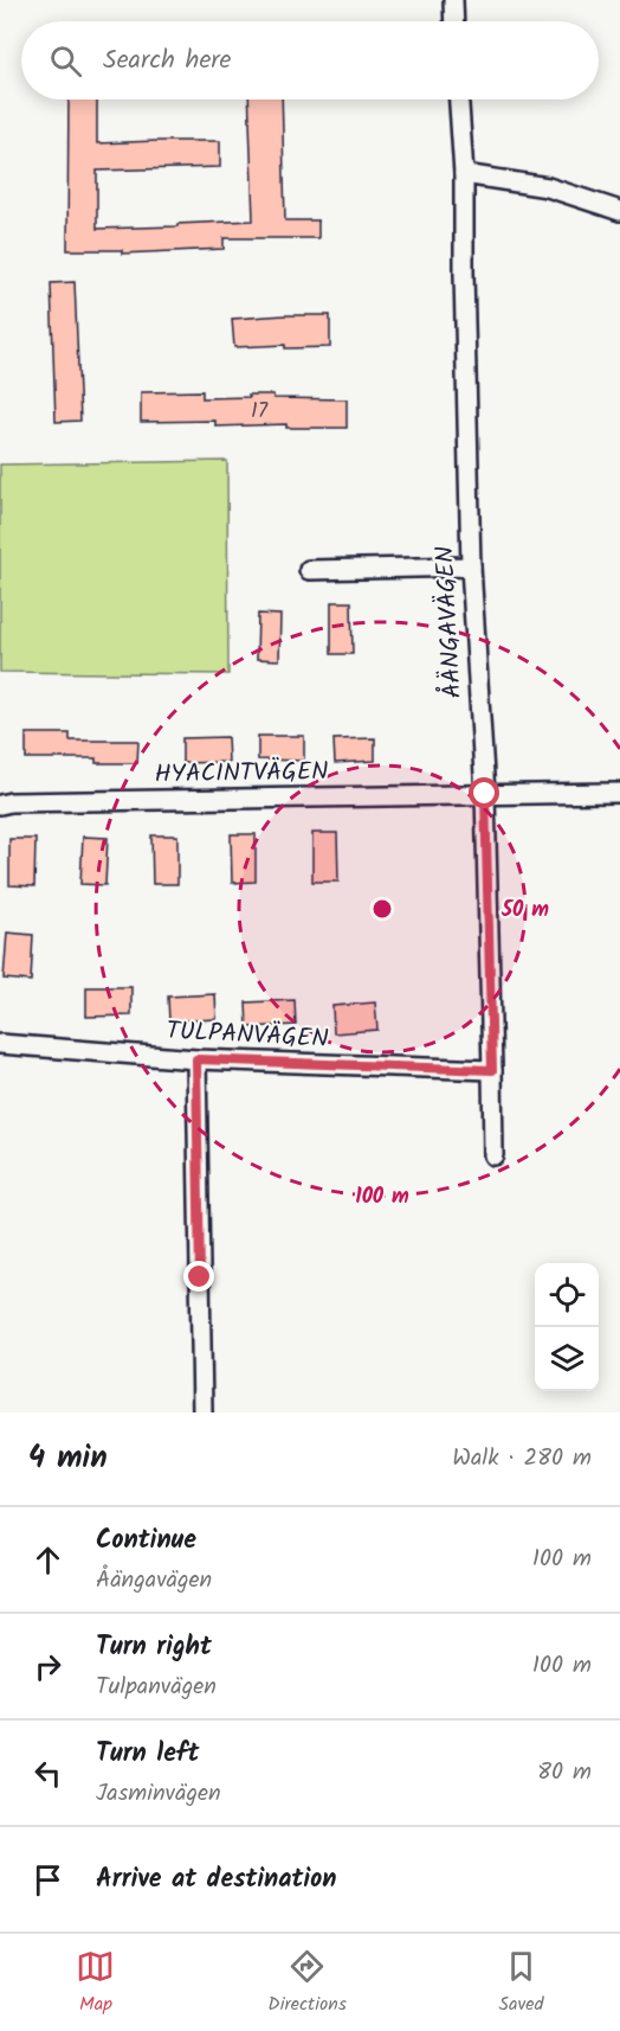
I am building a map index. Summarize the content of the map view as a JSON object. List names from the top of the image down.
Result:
{
  "streets": {
    "street": ["ÅÄNGAVÄGEN", "HYACINTVÄGEN", "TULPANVÄGEN"]
  },
  "crossings": [
    ["ÅÄNGAVÄGEN", "HYACINTVÄGEN"],
    ["ÅÄNGAVÄGEN", "TULPANVÄGEN"]
  ],
  "house_numbers": ["17"],
  "page": {
    "search": "Search here",
    "heading": ["4 min", "Walk · 280 m"],
    "list": [
      ["Continue", "Åängavägen", "100 m"],
      ["Turn right", "Tulpanvägen", "100 m"],
      ["Turn left", "Jasminvägen", "80 m"],
      "Arrive at destination"
    ],
    "nav": ["Map", "Directions", "Saved"]
  },
  "rings": ["50 m", "100 m"]
}
